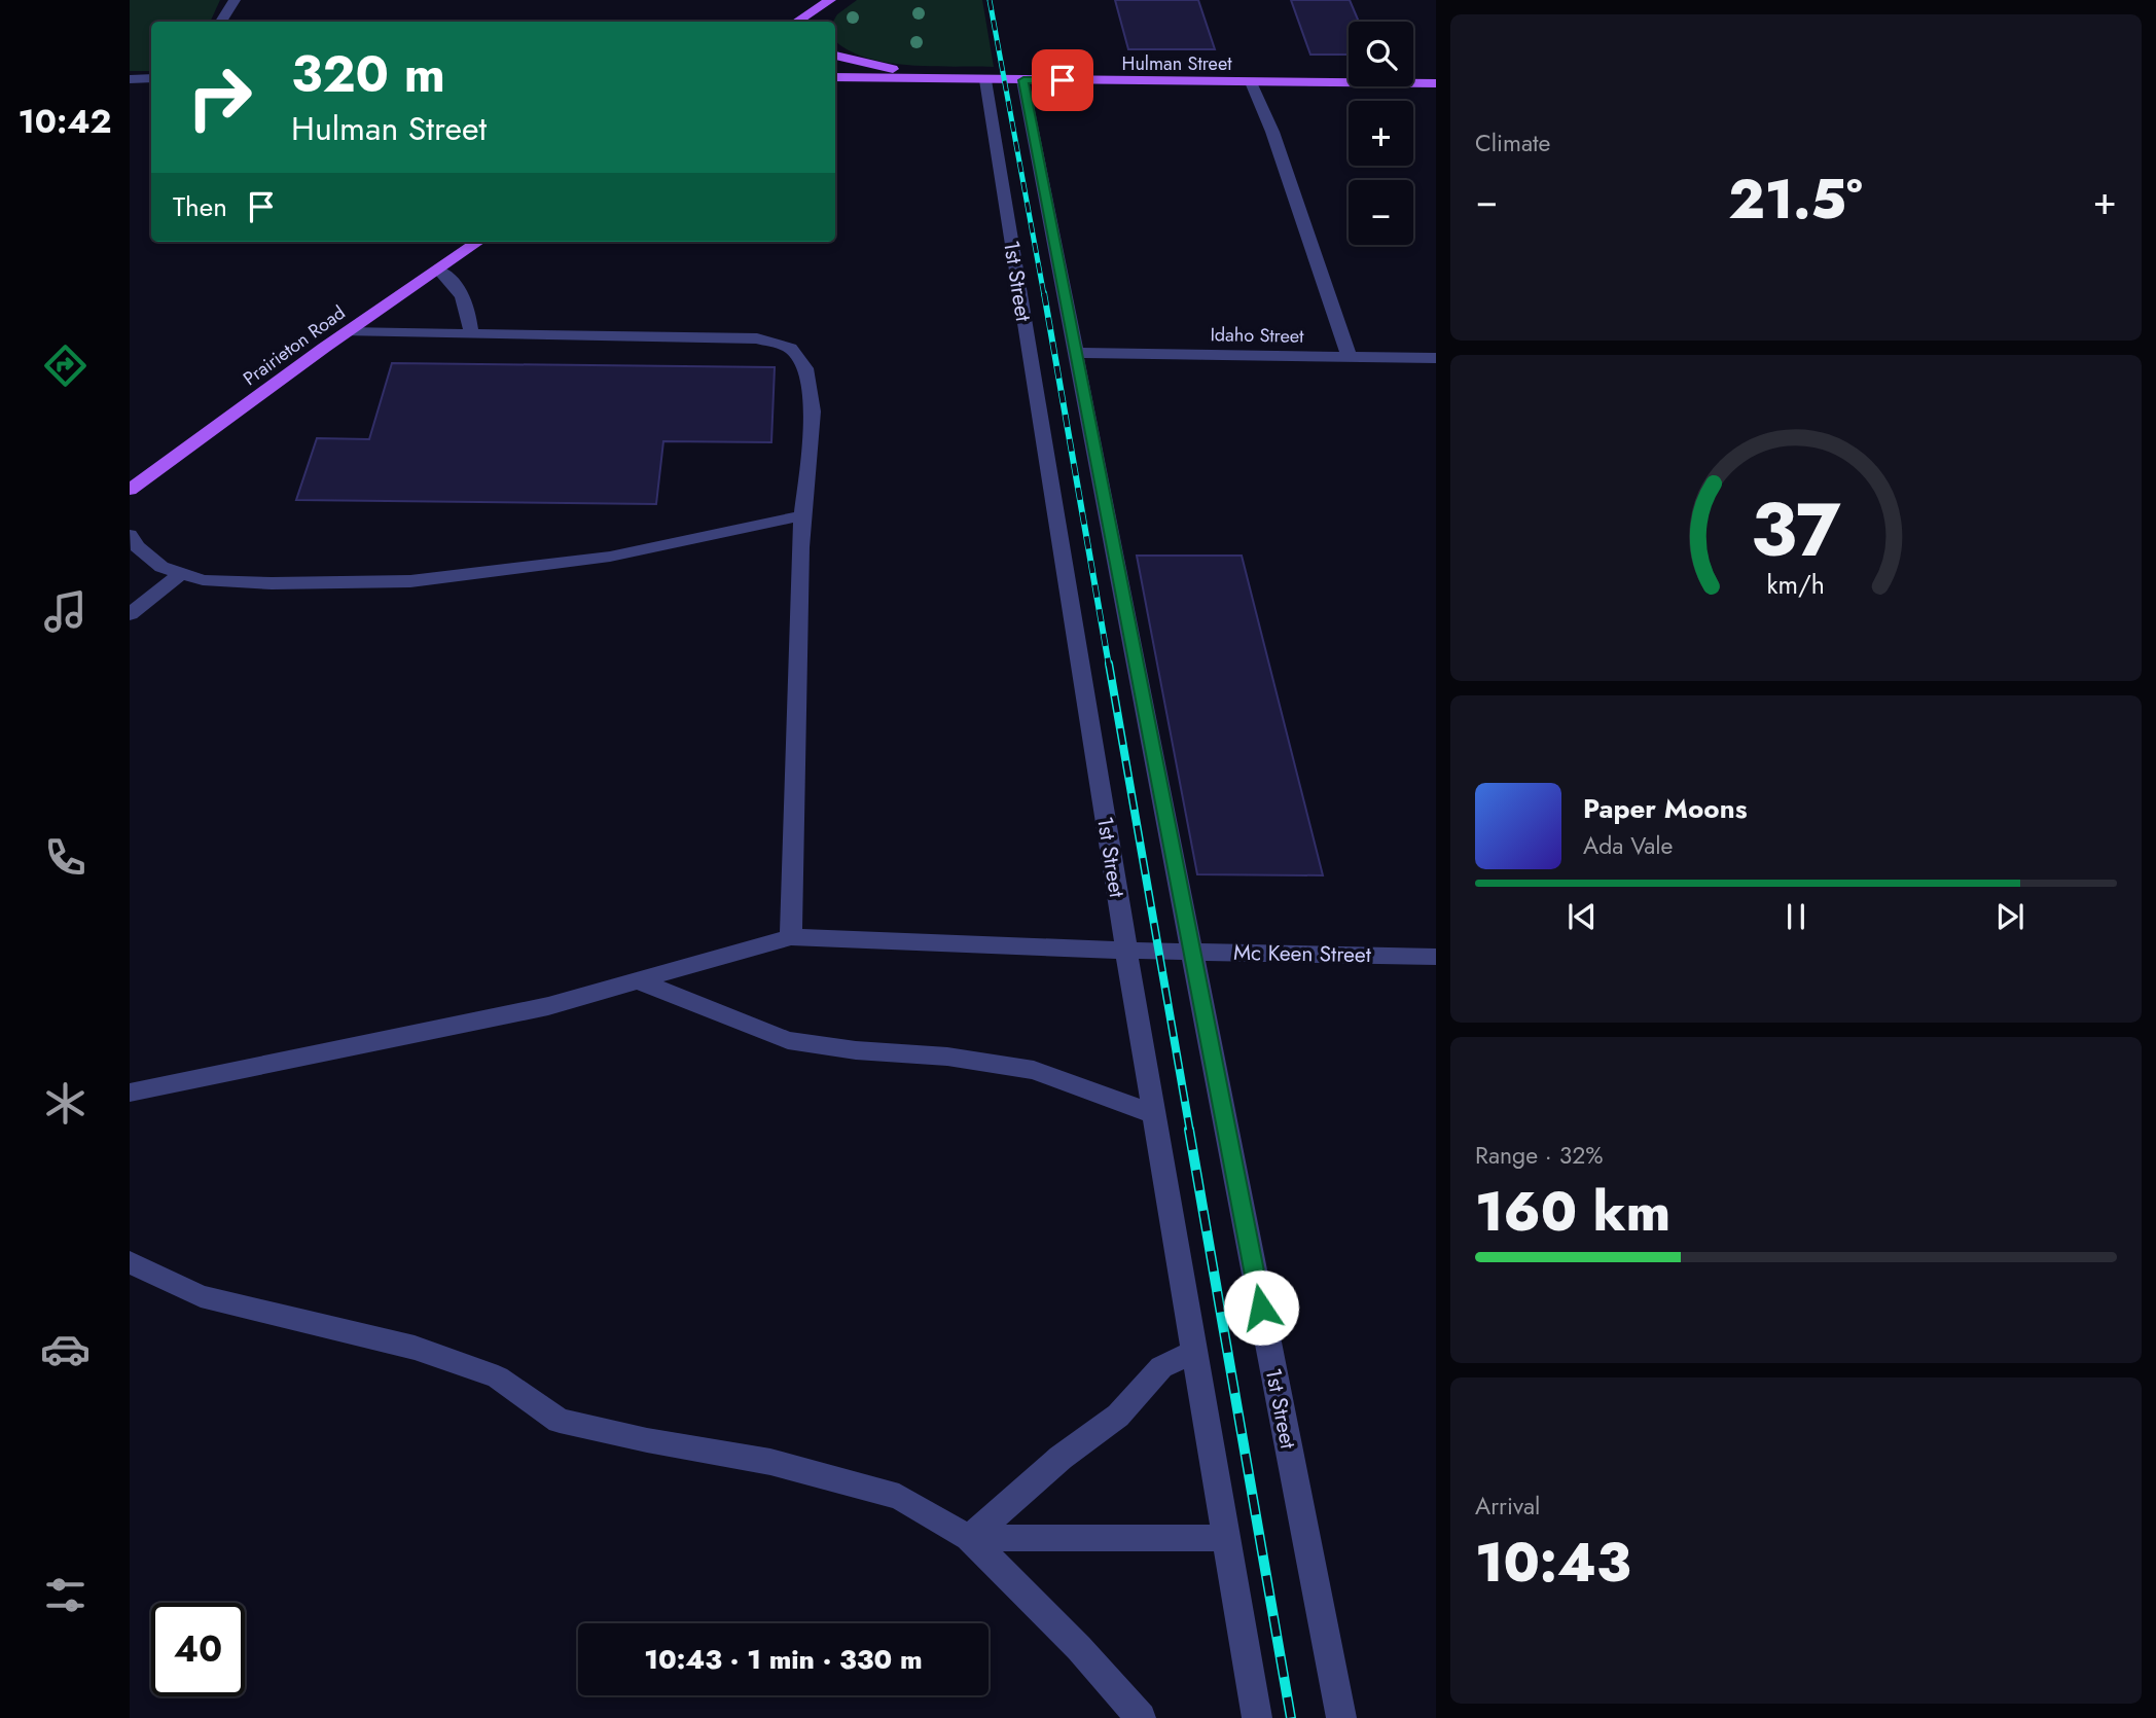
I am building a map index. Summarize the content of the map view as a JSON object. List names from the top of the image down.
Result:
{
  "streets": {
    "main road": ["Hulman Street", "Prairieton Road"],
    "street": ["1st Street", "Idaho Street", "Mc Keen Street"]
  },
  "crossings": [
    ["Hulman Street", "1st Street"],
    ["1st Street", "Idaho Street"],
    ["1st Street", "Mc Keen Street"]
  ],
  "page": {
    "tabs": "10:42",
    "tile": [
      "Climate",
      ["Range · 32%", "160 km"],
      ["Arrival", "10:43"]
    ],
    "map_buttons": ["+", "−"],
    "turn": ["320 m", "Hulman Street"],
    "heat": ["−", "21.5°", "+"],
    "then": "Then",
    "song": ["Paper Moons", "Ada Vale"],
    "limit": "40",
    "trip": "10:43 · 1 min · 330 m",
    "gauge": ["37", "km/h"]
  }
}
